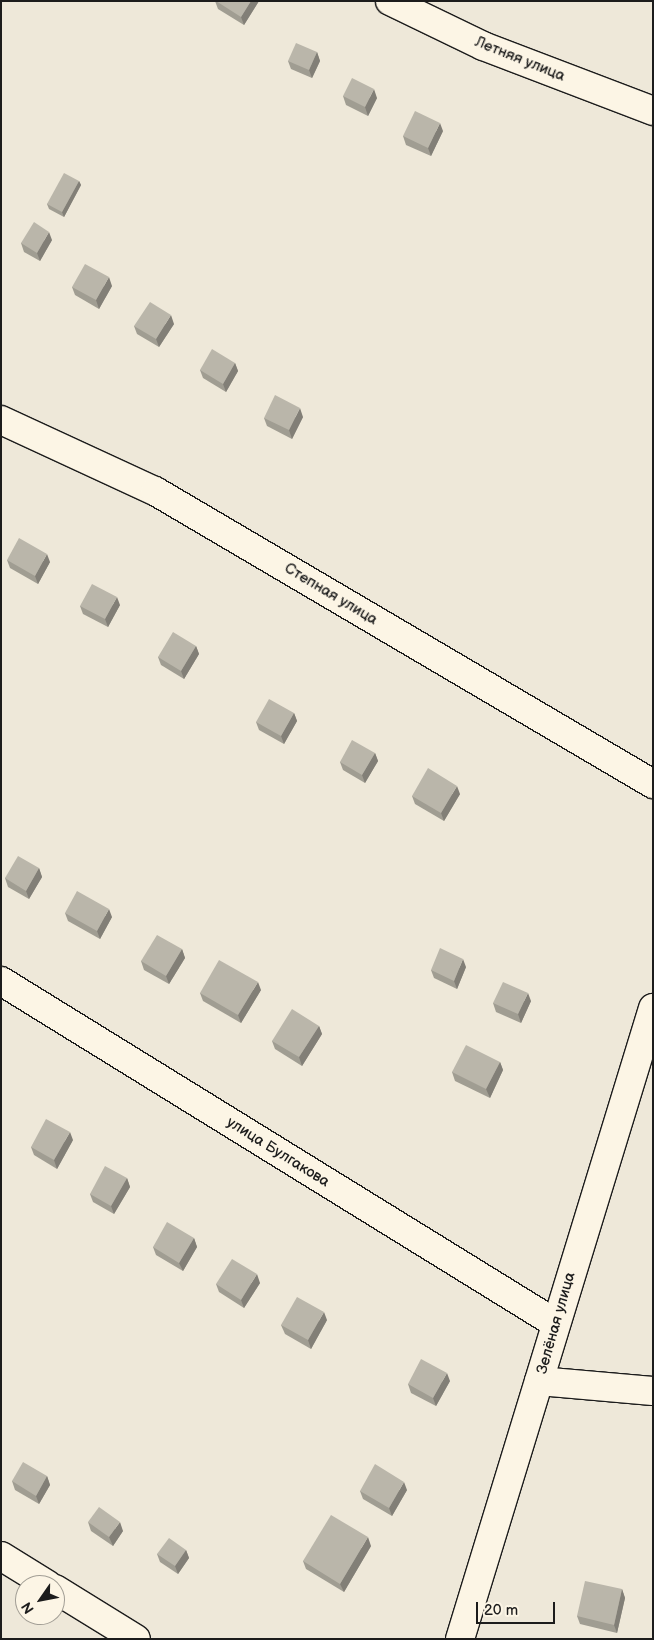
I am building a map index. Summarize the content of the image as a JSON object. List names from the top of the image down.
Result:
{
  "streets": {
    "street": [
      "Летняя улица",
      "Степная улица",
      "улица Булгакова",
      "Зелёная улица"
    ]
  },
  "crossings": [
    ["улица Булгакова", "Зелёная улица"]
  ],
  "scale_bar": "20 m",
  "north": "bottom left"
}
